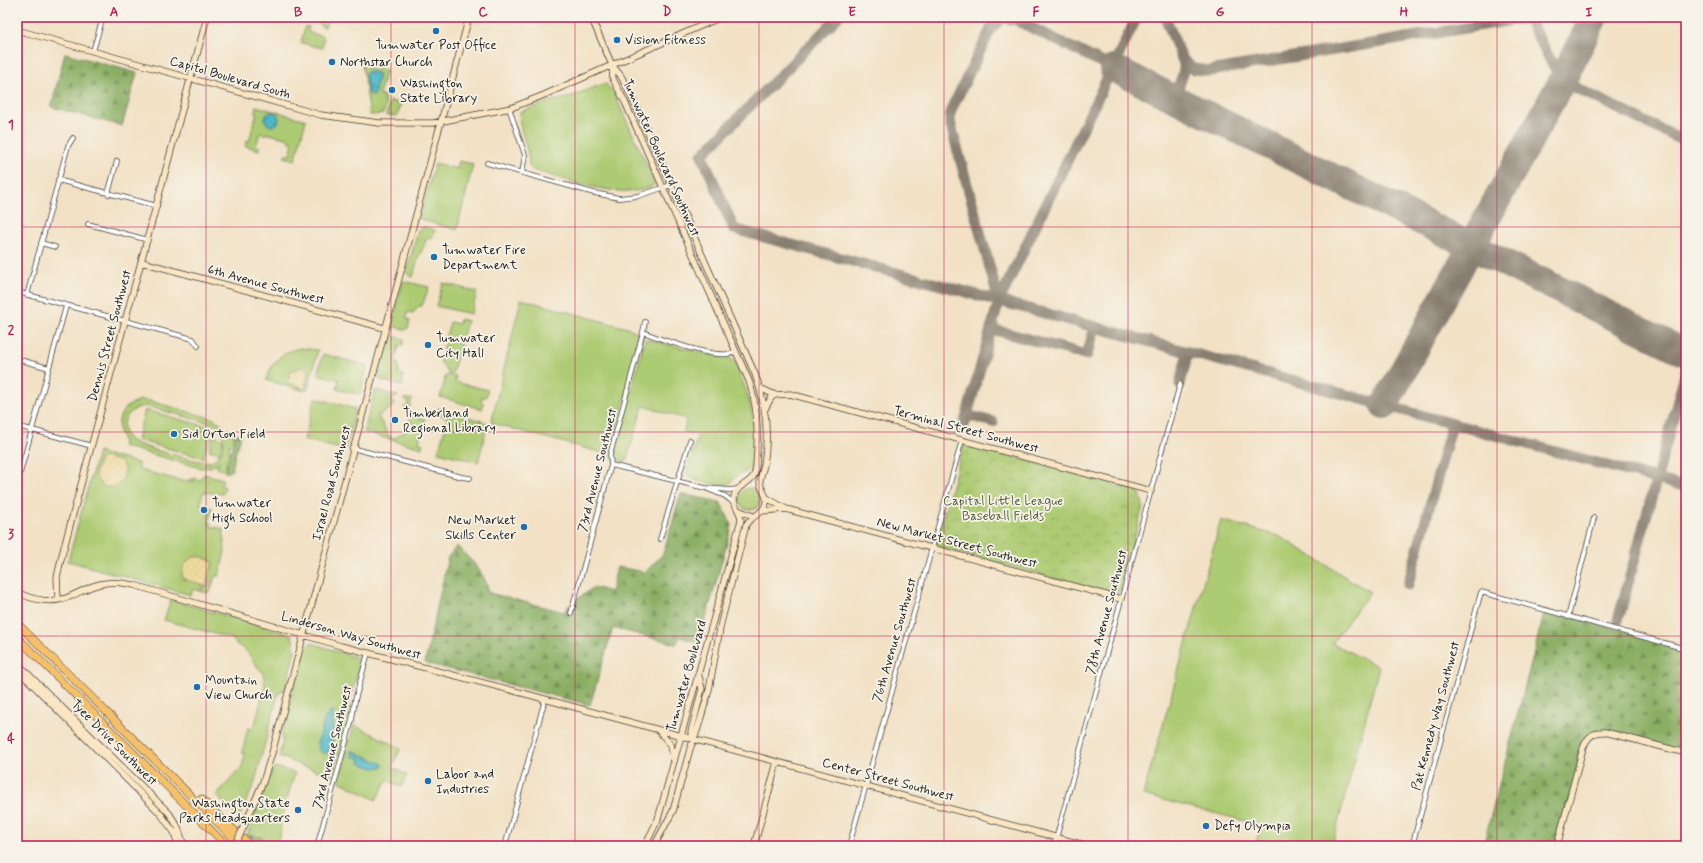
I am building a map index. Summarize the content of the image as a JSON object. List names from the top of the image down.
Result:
{
  "streets": {
    "street": [
      "Capitol Boulevard South",
      "Tumwater Boulevard Southwest",
      "6th Avenue Southwest",
      "Dennis Street Southwest",
      "Terminal Street Southwest",
      "73rd Avenue Southwest",
      "Israel Road Southwest",
      "New Market Street Southwest",
      "78th Avenue Southwest",
      "Linderson Way Southwest",
      "76th Avenue Southwest",
      "Tumwater Boulevard",
      "Pat Kennedy Way Southwest",
      "Tyee Drive Southwest",
      "Center Street Southwest"
    ]
  },
  "crossings": [
    ["Capitol Boulevard South", "Tumwater Boulevard Southwest"],
    ["Capitol Boulevard South", "Dennis Street Southwest"],
    ["Capitol Boulevard South", "Israel Road Southwest"],
    ["Tumwater Boulevard Southwest", "Terminal Street Southwest"],
    ["Tumwater Boulevard Southwest", "New Market Street Southwest"],
    ["Tumwater Boulevard Southwest", "Tumwater Boulevard"],
    ["6th Avenue Southwest", "Dennis Street Southwest"],
    ["6th Avenue Southwest", "Israel Road Southwest"],
    ["Dennis Street Southwest", "Linderson Way Southwest"],
    ["Terminal Street Southwest", "78th Avenue Southwest"],
    ["Terminal Street Southwest", "76th Avenue Southwest"],
    ["73rd Avenue Southwest", "Linderson Way Southwest"],
    ["Israel Road Southwest", "Linderson Way Southwest"],
    ["New Market Street Southwest", "78th Avenue Southwest"],
    ["New Market Street Southwest", "76th Avenue Southwest"],
    ["New Market Street Southwest", "Tumwater Boulevard"],
    ["78th Avenue Southwest", "Center Street Southwest"],
    ["Linderson Way Southwest", "Tumwater Boulevard"],
    ["Linderson Way Southwest", "Center Street Southwest"],
    ["76th Avenue Southwest", "Center Street Southwest"],
    ["Tumwater Boulevard", "Center Street Southwest"]
  ],
  "parks": ["Capital Little League Baseball Fields"],
  "places": [
    "Tumwater Post Office",
    "Vision Fitness",
    "Northstar Church",
    "Washington State Library",
    "Tumwater Fire Department",
    "Tumwater City Hall",
    "Timberland Regional Library",
    "Sid Orton Field",
    "Tumwater High School",
    "New Market Skills Center",
    "Mountain View Church",
    "Labor and Industries",
    "Washington State Parks Headquarters",
    "Defy Olympia"
  ],
  "grid": {
    "columns": [
      "A",
      "B",
      "C",
      "D",
      "E",
      "F",
      "G",
      "H",
      "I"
    ],
    "rows": [
      "1",
      "2",
      "3",
      "4"
    ]
  }
}
